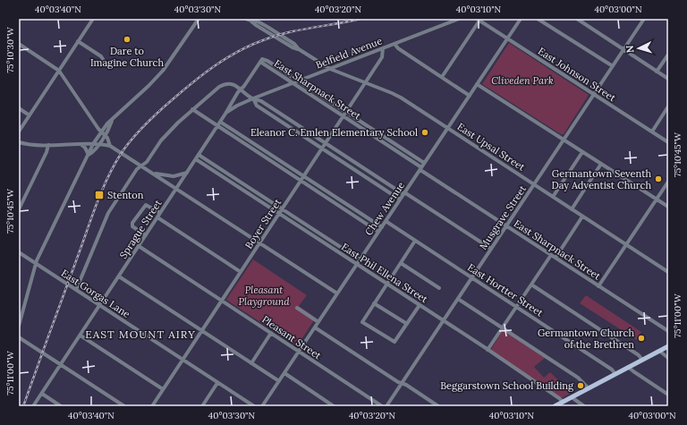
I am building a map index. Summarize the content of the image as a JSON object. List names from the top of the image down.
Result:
{
  "streets": {
    "street": [
      "Belfield Avenue",
      "East Johnson Street",
      "East Sharpnack Street",
      "East Upsal Street",
      "Chew Avenue",
      "Musgrave Street",
      "Boyer Street",
      "Sprague Street",
      "East Phil Ellena Street",
      "East Hortter Street",
      "East Gorgas Lane",
      "Pleasant Street"
    ]
  },
  "crossings": [
    ["Belfield Avenue", "East Sharpnack Street"],
    ["Belfield Avenue", "East Upsal Street"],
    ["Belfield Avenue", "Boyer Street"],
    ["Belfield Avenue", "Sprague Street"],
    ["East Johnson Street", "Chew Avenue"],
    ["East Johnson Street", "Musgrave Street"],
    ["East Sharpnack Street", "Chew Avenue"],
    ["East Sharpnack Street", "Musgrave Street"],
    ["East Sharpnack Street", "Boyer Street"],
    ["East Sharpnack Street", "Sprague Street"],
    ["East Upsal Street", "Chew Avenue"],
    ["East Upsal Street", "Musgrave Street"],
    ["East Upsal Street", "Boyer Street"],
    ["Chew Avenue", "East Phil Ellena Street"],
    ["Chew Avenue", "East Hortter Street"],
    ["Chew Avenue", "Pleasant Street"],
    ["Musgrave Street", "East Phil Ellena Street"],
    ["Musgrave Street", "East Hortter Street"],
    ["Boyer Street", "East Phil Ellena Street"],
    ["Boyer Street", "East Gorgas Lane"],
    ["Boyer Street", "Pleasant Street"],
    ["Sprague Street", "East Phil Ellena Street"],
    ["Sprague Street", "East Gorgas Lane"],
    ["Sprague Street", "Pleasant Street"]
  ],
  "districts": ["EAST MOUNT AIRY"],
  "parks": ["Cliveden Park", "Pleasant Playground"],
  "places": {
    "other": [
      "Dare to Imagine Church",
      "Eleanor C. Emlen Elementary School",
      "Germantown Seventh Day Adventist Church",
      "Germantown Church of the Brethren",
      "Beggarstown School Building"
    ],
    "transit": ["Stenton"]
  },
  "north": "left",
  "coordinates": [
    "40°03'40\"N",
    "40°03'30\"N",
    "40°03'20\"N",
    "40°03'10\"N",
    "40°03'00\"N",
    "75°10'30\"W",
    "75°10'45\"W",
    "75°11'00\"W"
  ]
}
